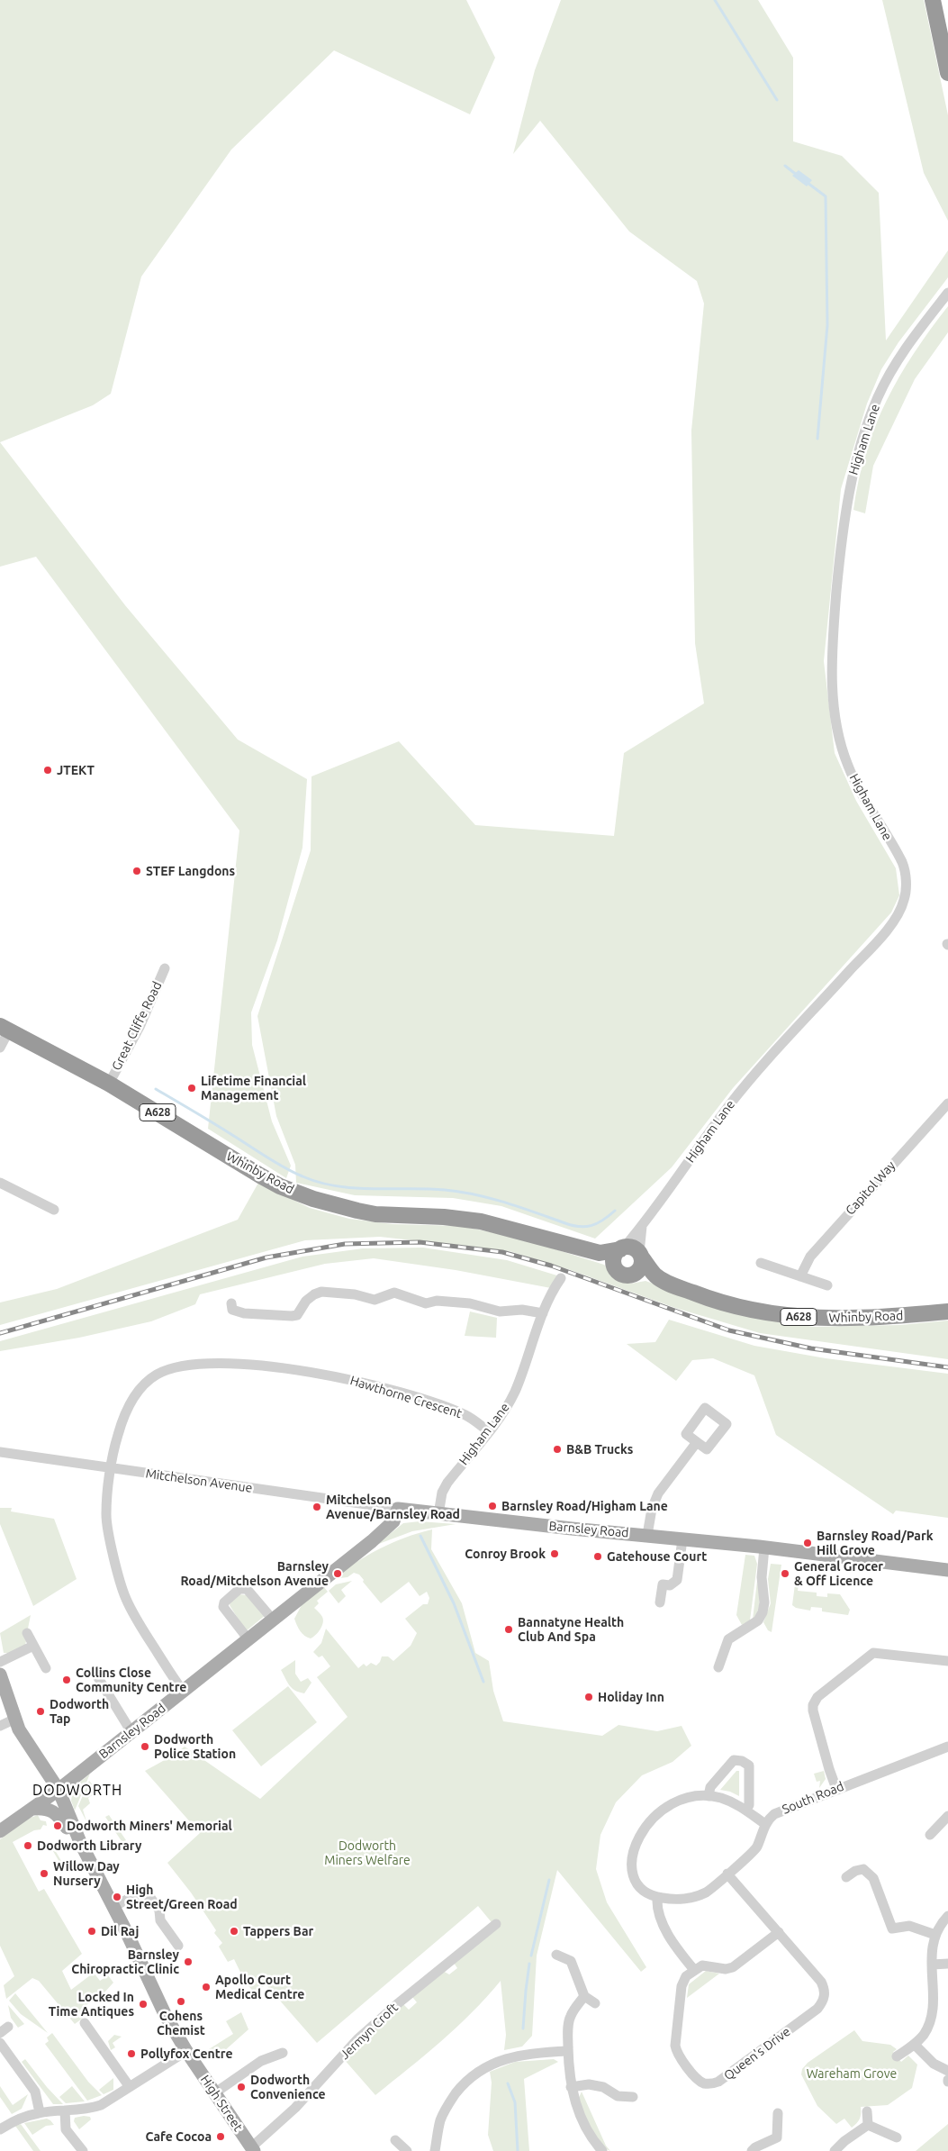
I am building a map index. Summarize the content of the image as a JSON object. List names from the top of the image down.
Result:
{
  "streets": {
    "highway": ["A628", "Whinby Road"],
    "main road": ["Barnsley Road", "High Street"],
    "street": [
      "Higham Lane",
      "Great Cliffe Road",
      "Capitol Way",
      "Hawthorne Crescent",
      "Mitchelson Avenue",
      "South Road",
      "Jermyn Croft",
      "Queen's Drive"
    ]
  },
  "crossings": [
    ["Higham Lane", "Whinby Road"],
    ["Higham Lane", "Hawthorne Crescent"],
    ["Higham Lane", "Barnsley Road"],
    ["Great Cliffe Road", "Whinby Road"],
    ["Hawthorne Crescent", "Mitchelson Avenue"],
    ["Hawthorne Crescent", "Barnsley Road"],
    ["Mitchelson Avenue", "Barnsley Road"],
    ["Barnsley Road", "High Street"],
    ["South Road", "Queen's Drive"],
    ["Jermyn Croft", "High Street"]
  ],
  "districts": ["DODWORTH"],
  "parks": ["Dodworth Miners Welfare", "Wareham Grove"],
  "places": [
    "JTEKT",
    "STEF Langdons",
    "Lifetime Financial Management",
    "B&B Trucks",
    "Barnsley Road/Higham Lane",
    "Mitchelson Avenue/Barnsley Road",
    "Barnsley Road/Park Hill Grove",
    "Conroy Brook",
    "Gatehouse Court",
    "Barnsley Road/Mitchelson Avenue",
    "General Grocer & Off Licence",
    "Bannatyne Health Club And Spa",
    "Collins Close Community Centre",
    "Holiday Inn",
    "Dodworth Tap",
    "Dodworth Police Station",
    "Dodworth Miners' Memorial",
    "Dodworth Library",
    "Willow Day Nursery",
    "High Street/Green Road",
    "Dil Raj",
    "Tappers Bar",
    "Barnsley Chiropractic Clinic",
    "Apollo Court Medical Centre",
    "Cohens Chemist",
    "Locked In Time Antiques",
    "Pollyfox Centre",
    "Dodworth Convenience",
    "Cafe Cocoa"
  ]
}
